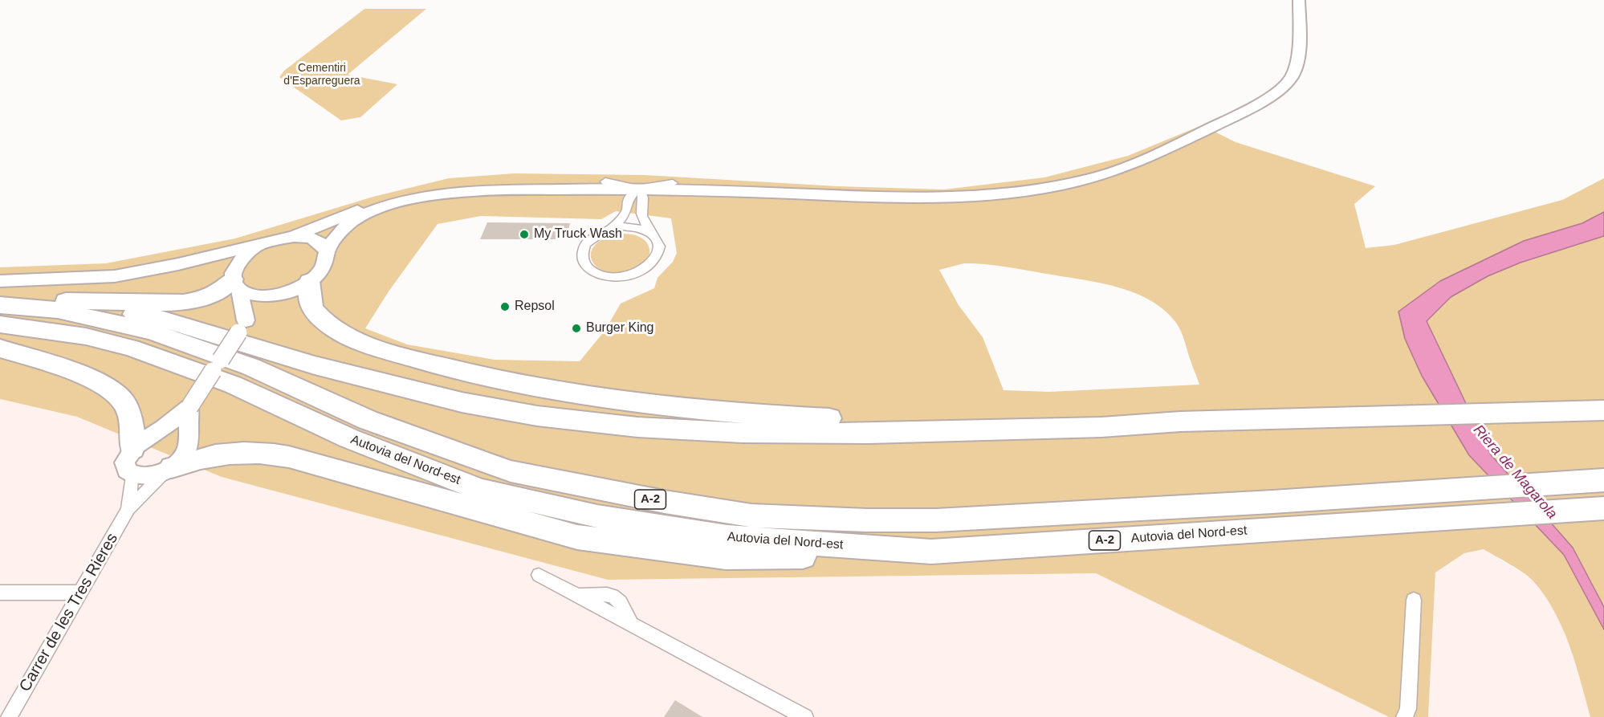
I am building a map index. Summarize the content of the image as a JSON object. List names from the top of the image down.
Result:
{
  "streets": {
    "highway": ["Autovia del Nord-est", "A-2"],
    "street": ["Carrer de les Tres Rieres"]
  },
  "water": ["Riera de Magarola"],
  "parks": ["Cementiri d'Esparreguera"],
  "places": ["My Truck Wash", "Repsol", "Burger King"]
}
